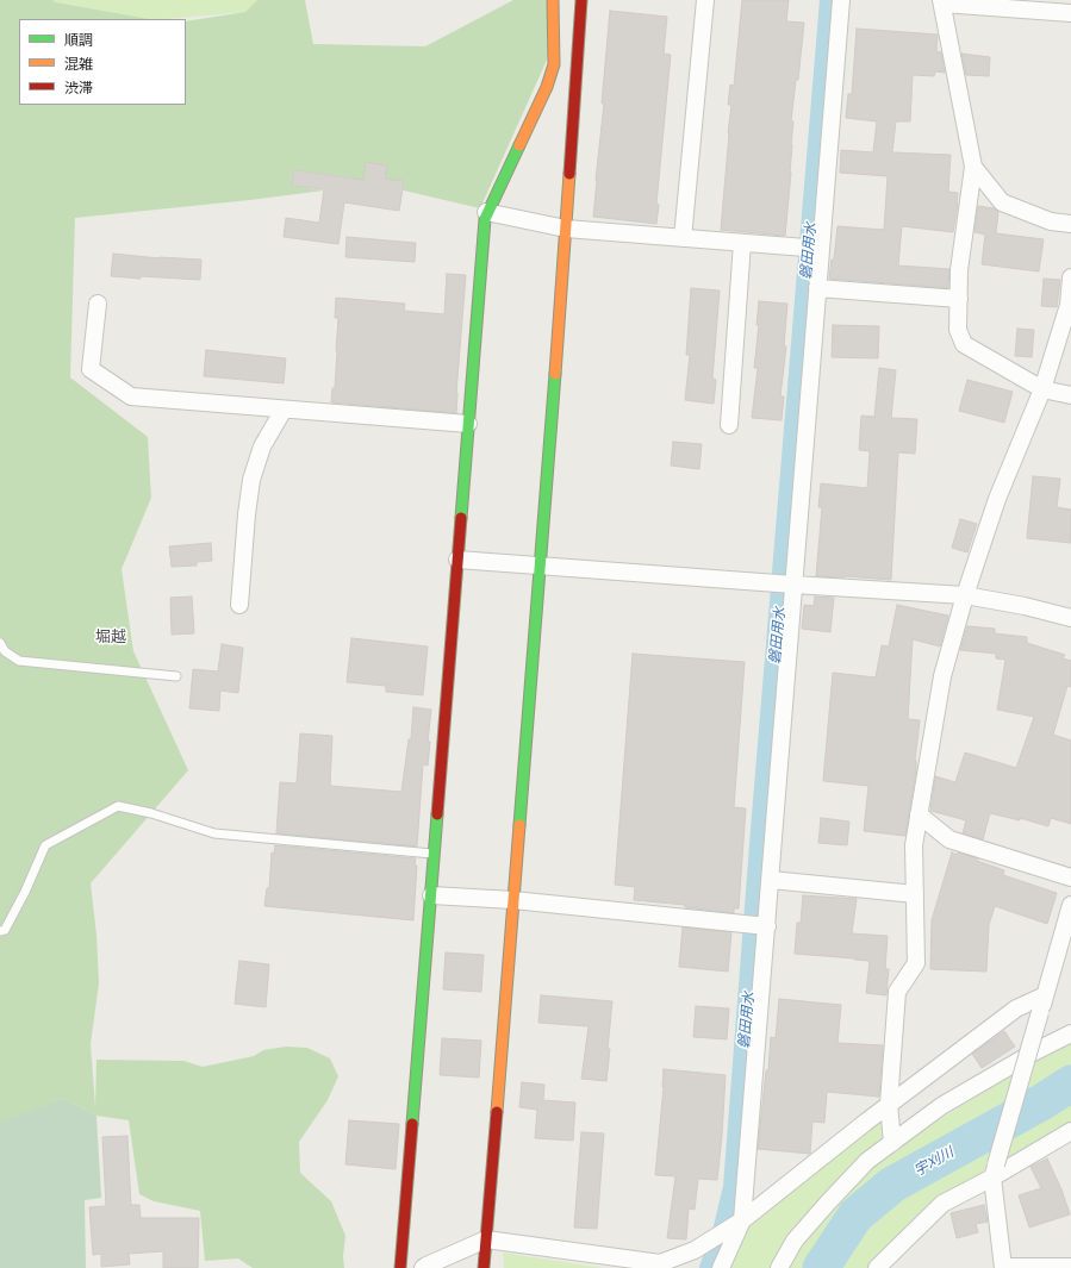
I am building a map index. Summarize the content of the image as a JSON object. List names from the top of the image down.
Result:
{
  "districts": ["堀越"],
  "water": ["磐田用水", "宇刈川"],
  "legend": ["順調", "混雑", "渋滞"]
}
